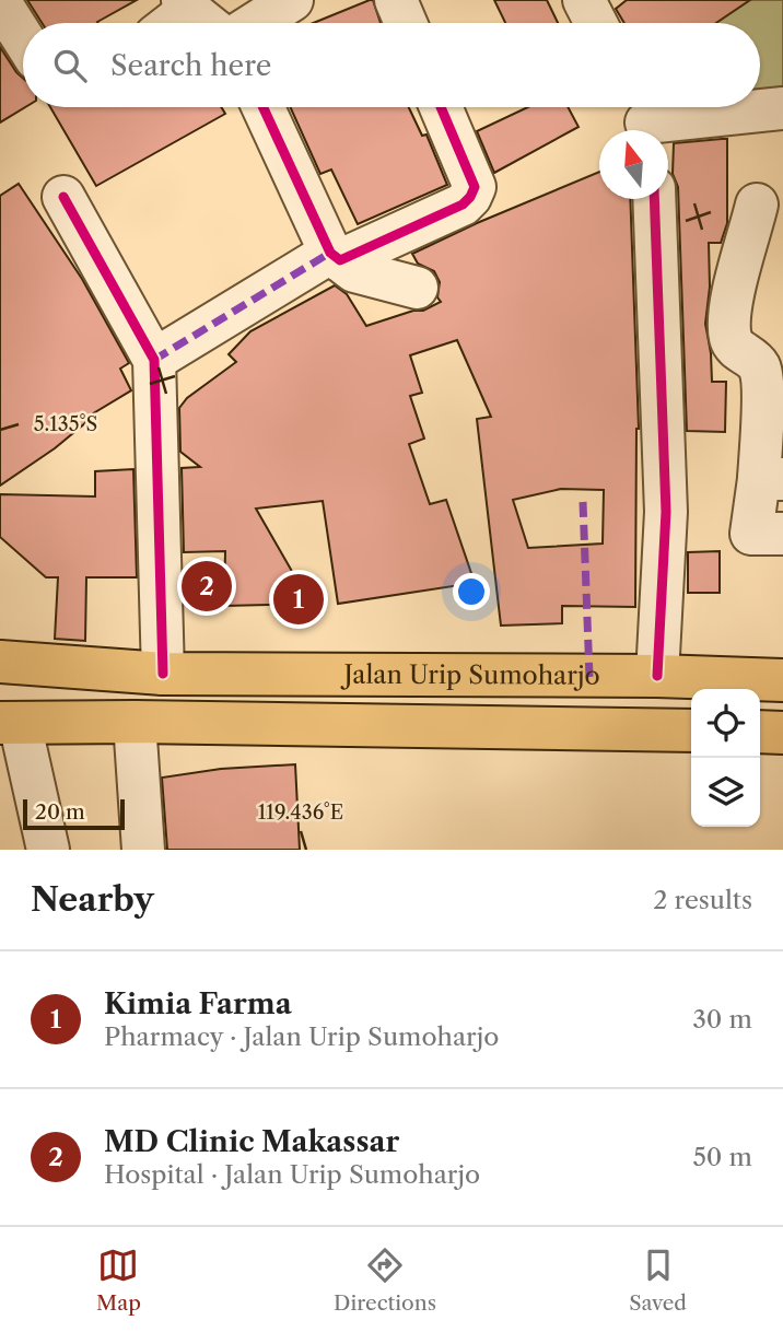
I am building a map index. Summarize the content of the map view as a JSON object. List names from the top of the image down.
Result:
{
  "streets": {
    "highway": ["Jalan Urip Sumoharjo"]
  },
  "scale_bar": "20 m",
  "north": "top",
  "page": {
    "search": "Search here",
    "pins": ["2", "1"],
    "scale": "20 m",
    "heading": ["Nearby", "2 results"],
    "list": [
      {
        "mark": "1",
        "name": "Kimia Farma",
        "note": "Pharmacy · Jalan Urip Sumoharjo",
        "value": "30 m"
      },
      {
        "mark": "2",
        "name": "MD Clinic Makassar",
        "note": "Hospital · Jalan Urip Sumoharjo",
        "value": "50 m"
      }
    ],
    "nav": ["Map", "Directions", "Saved"]
  },
  "coordinates": ["5.135°S", "119.436°E"]
}
